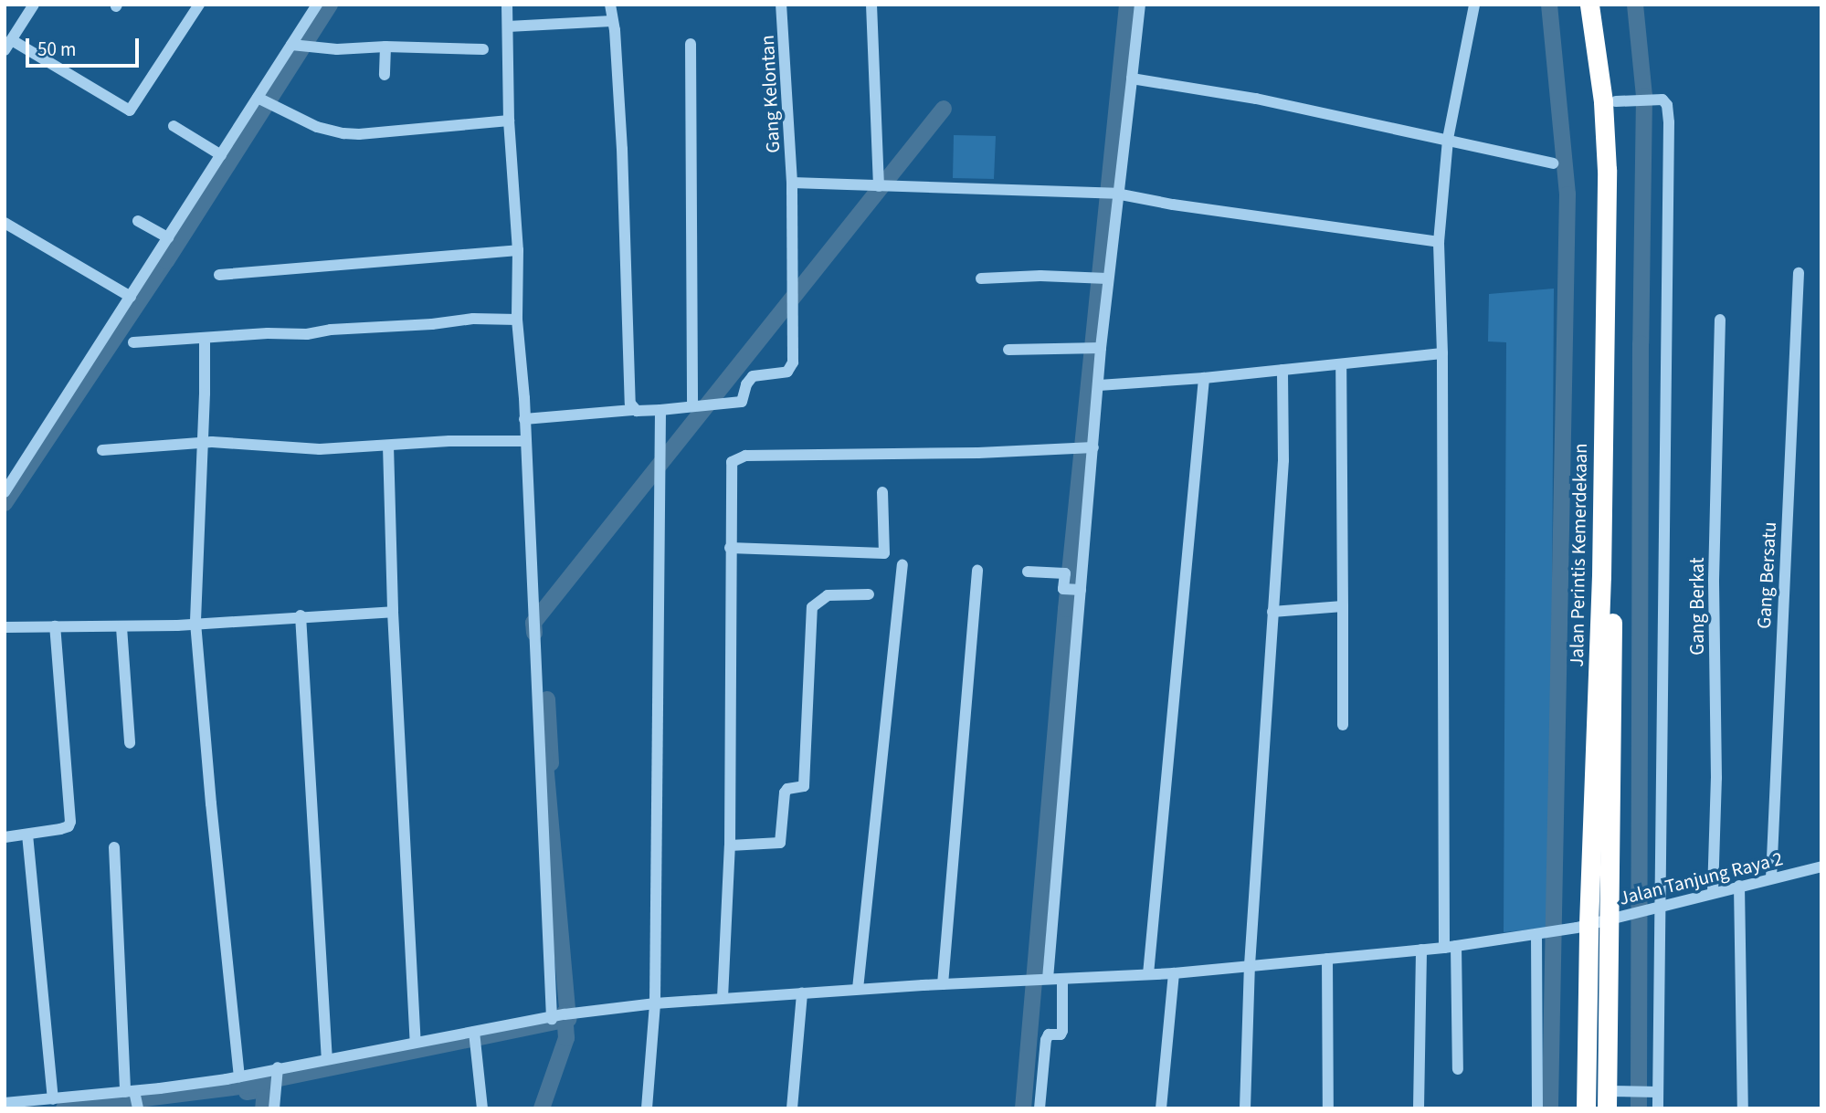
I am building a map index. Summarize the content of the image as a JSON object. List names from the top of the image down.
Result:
{
  "streets": {
    "highway": ["Jalan Perintis Kemerdekaan"],
    "street": [
      "Gang Kelontan",
      "Gang Bersatu",
      "Gang Berkat",
      "Jalan Tanjung Raya 2"
    ]
  },
  "crossings": [
    ["Jalan Perintis Kemerdekaan", "Jalan Tanjung Raya 2"],
    ["Gang Bersatu", "Jalan Tanjung Raya 2"],
    ["Gang Berkat", "Jalan Tanjung Raya 2"]
  ],
  "scale_bar": "50 m"
}
